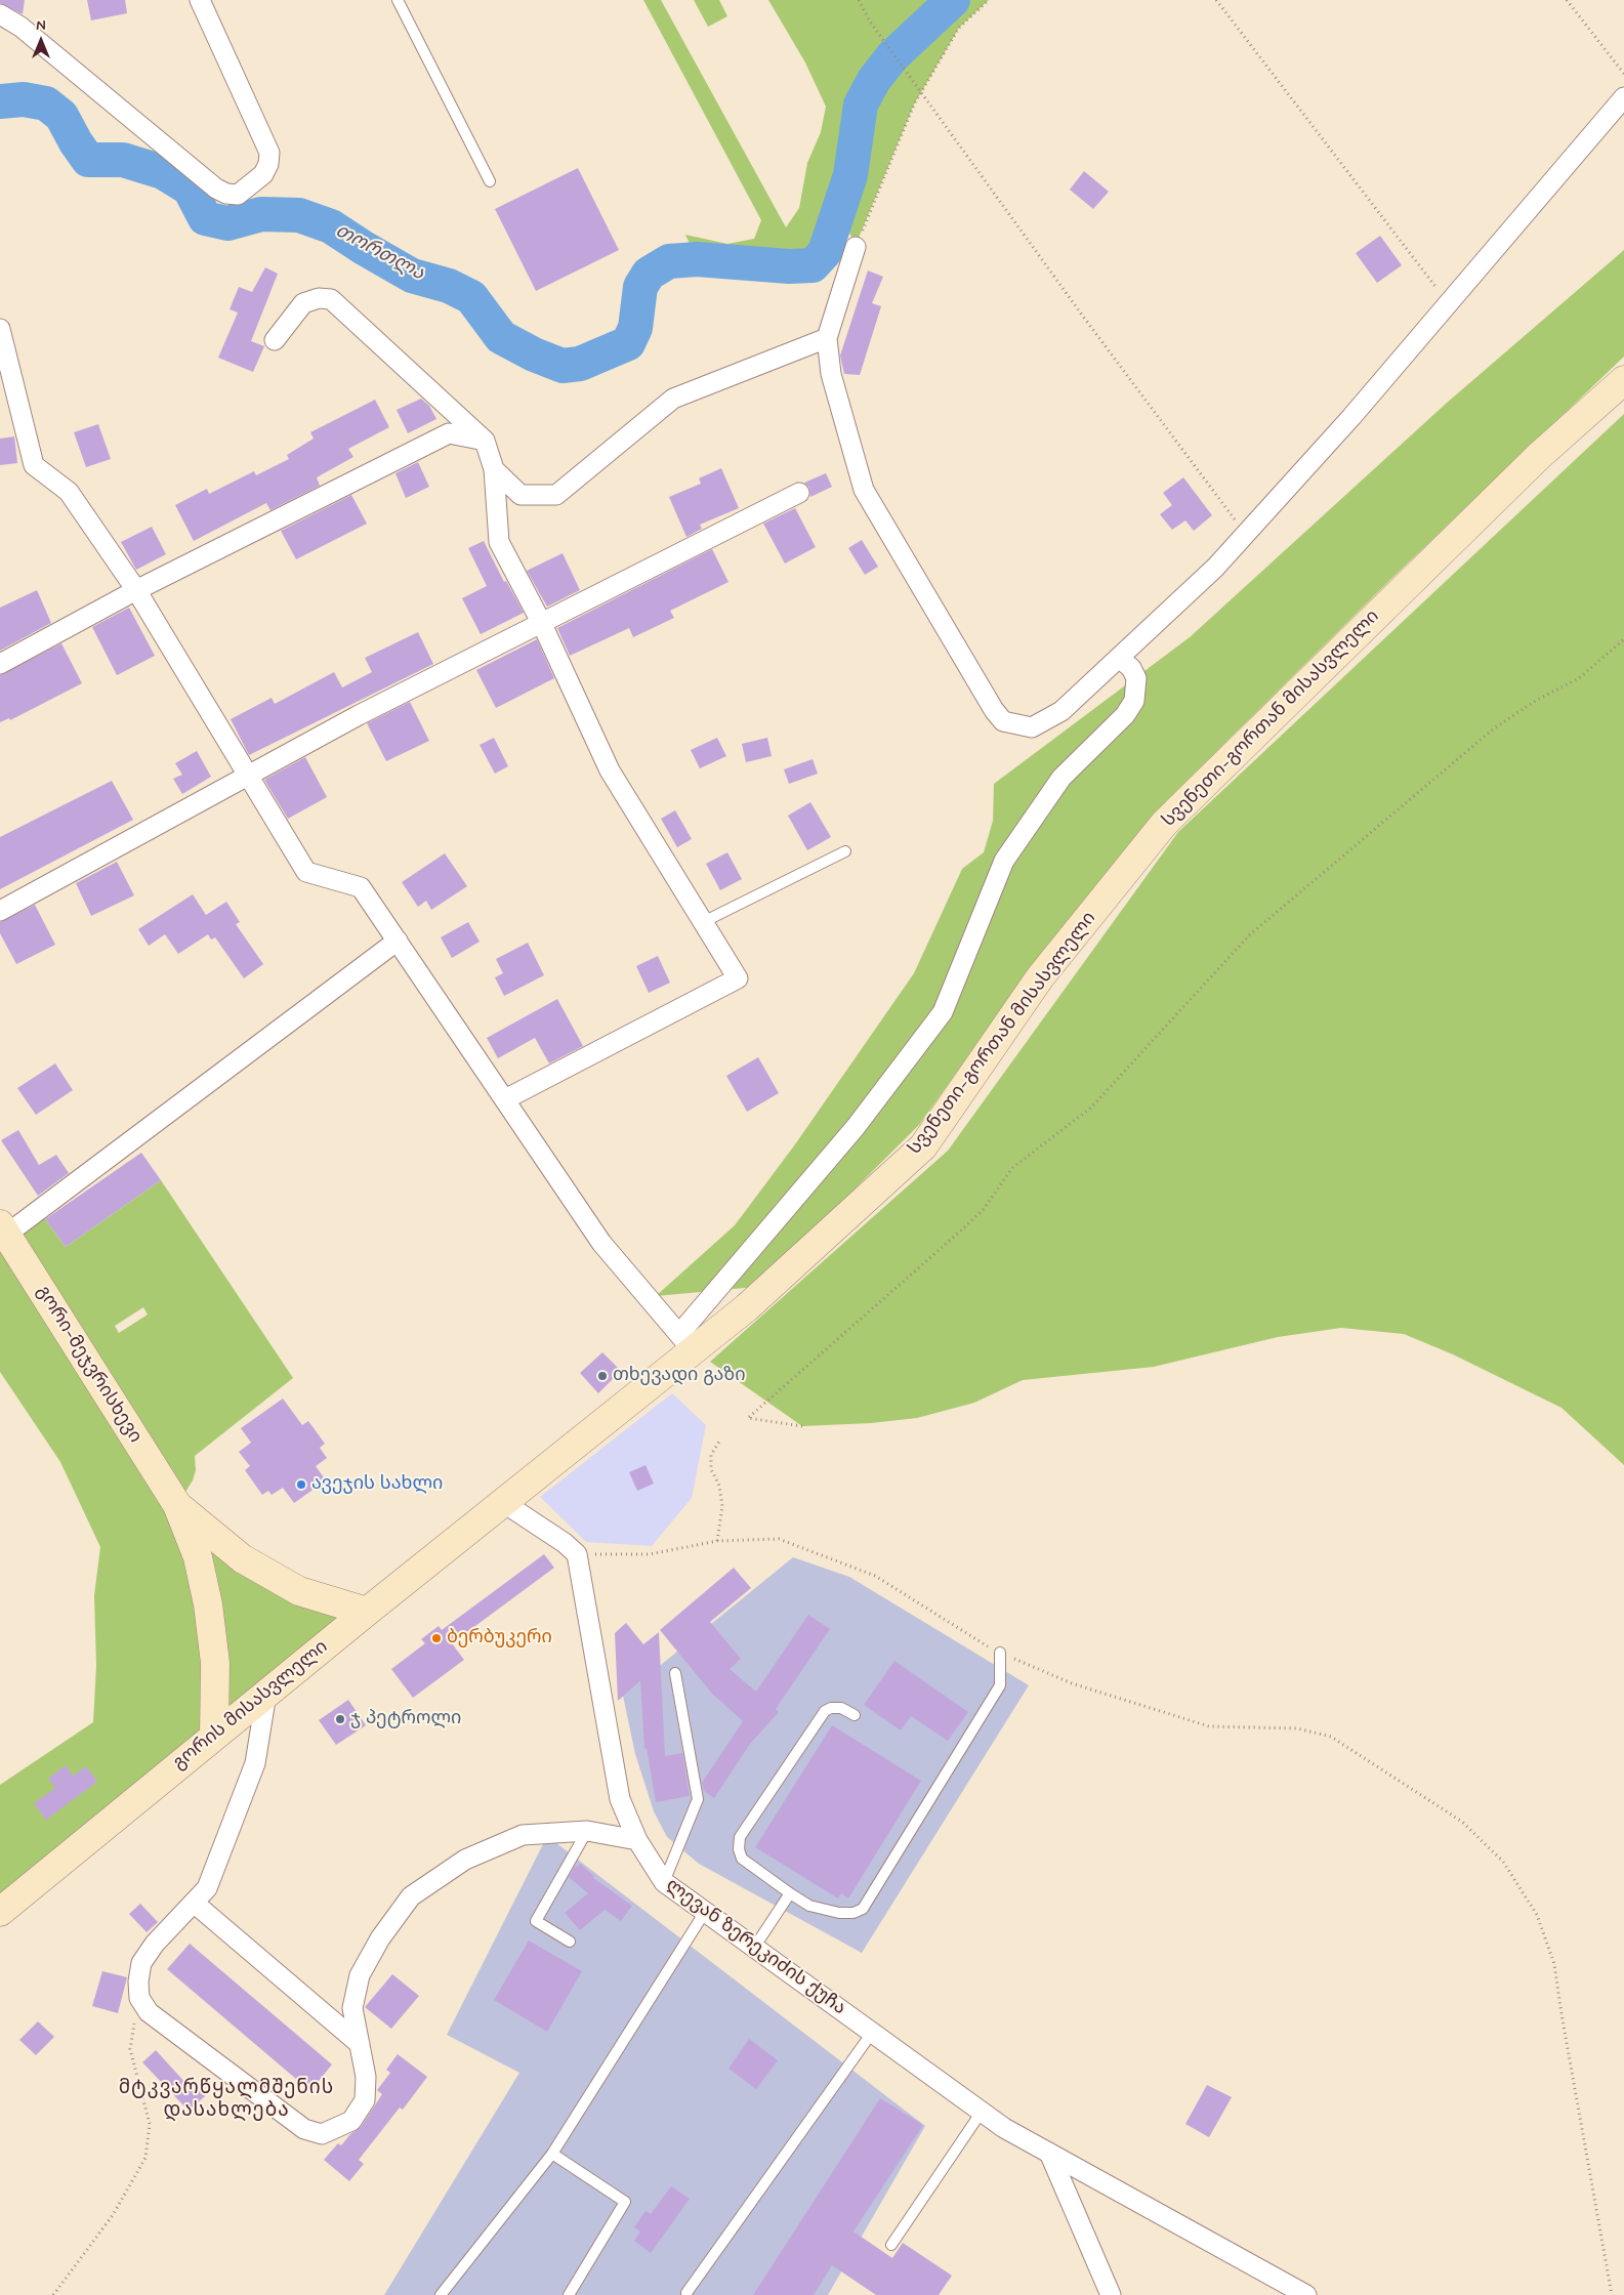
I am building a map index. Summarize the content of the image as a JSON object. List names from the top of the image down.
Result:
{
  "streets": {
    "main road": ["სვენეთი-გორთან მისასვლელი", "გორი-მეჯვრისხევი", "გორის მისასვლელი"],
    "street": ["ლევან ზერეკიძის ქუჩა"]
  },
  "crossings": [
    ["სვენეთი-გორთან მისასვლელი", "გორის მისასვლელი"],
    ["გორი-მეჯვრისხევი", "გორის მისასვლელი"]
  ],
  "districts": ["მტკვარწყალმშენის დასახლება"],
  "water": ["თორთლა"],
  "places": [
    "თხევადი გაზი",
    "ავეჯის სახლი",
    "ბერბუკერი",
    "ჯ პეტროლი"
  ],
  "north": "top"
}
